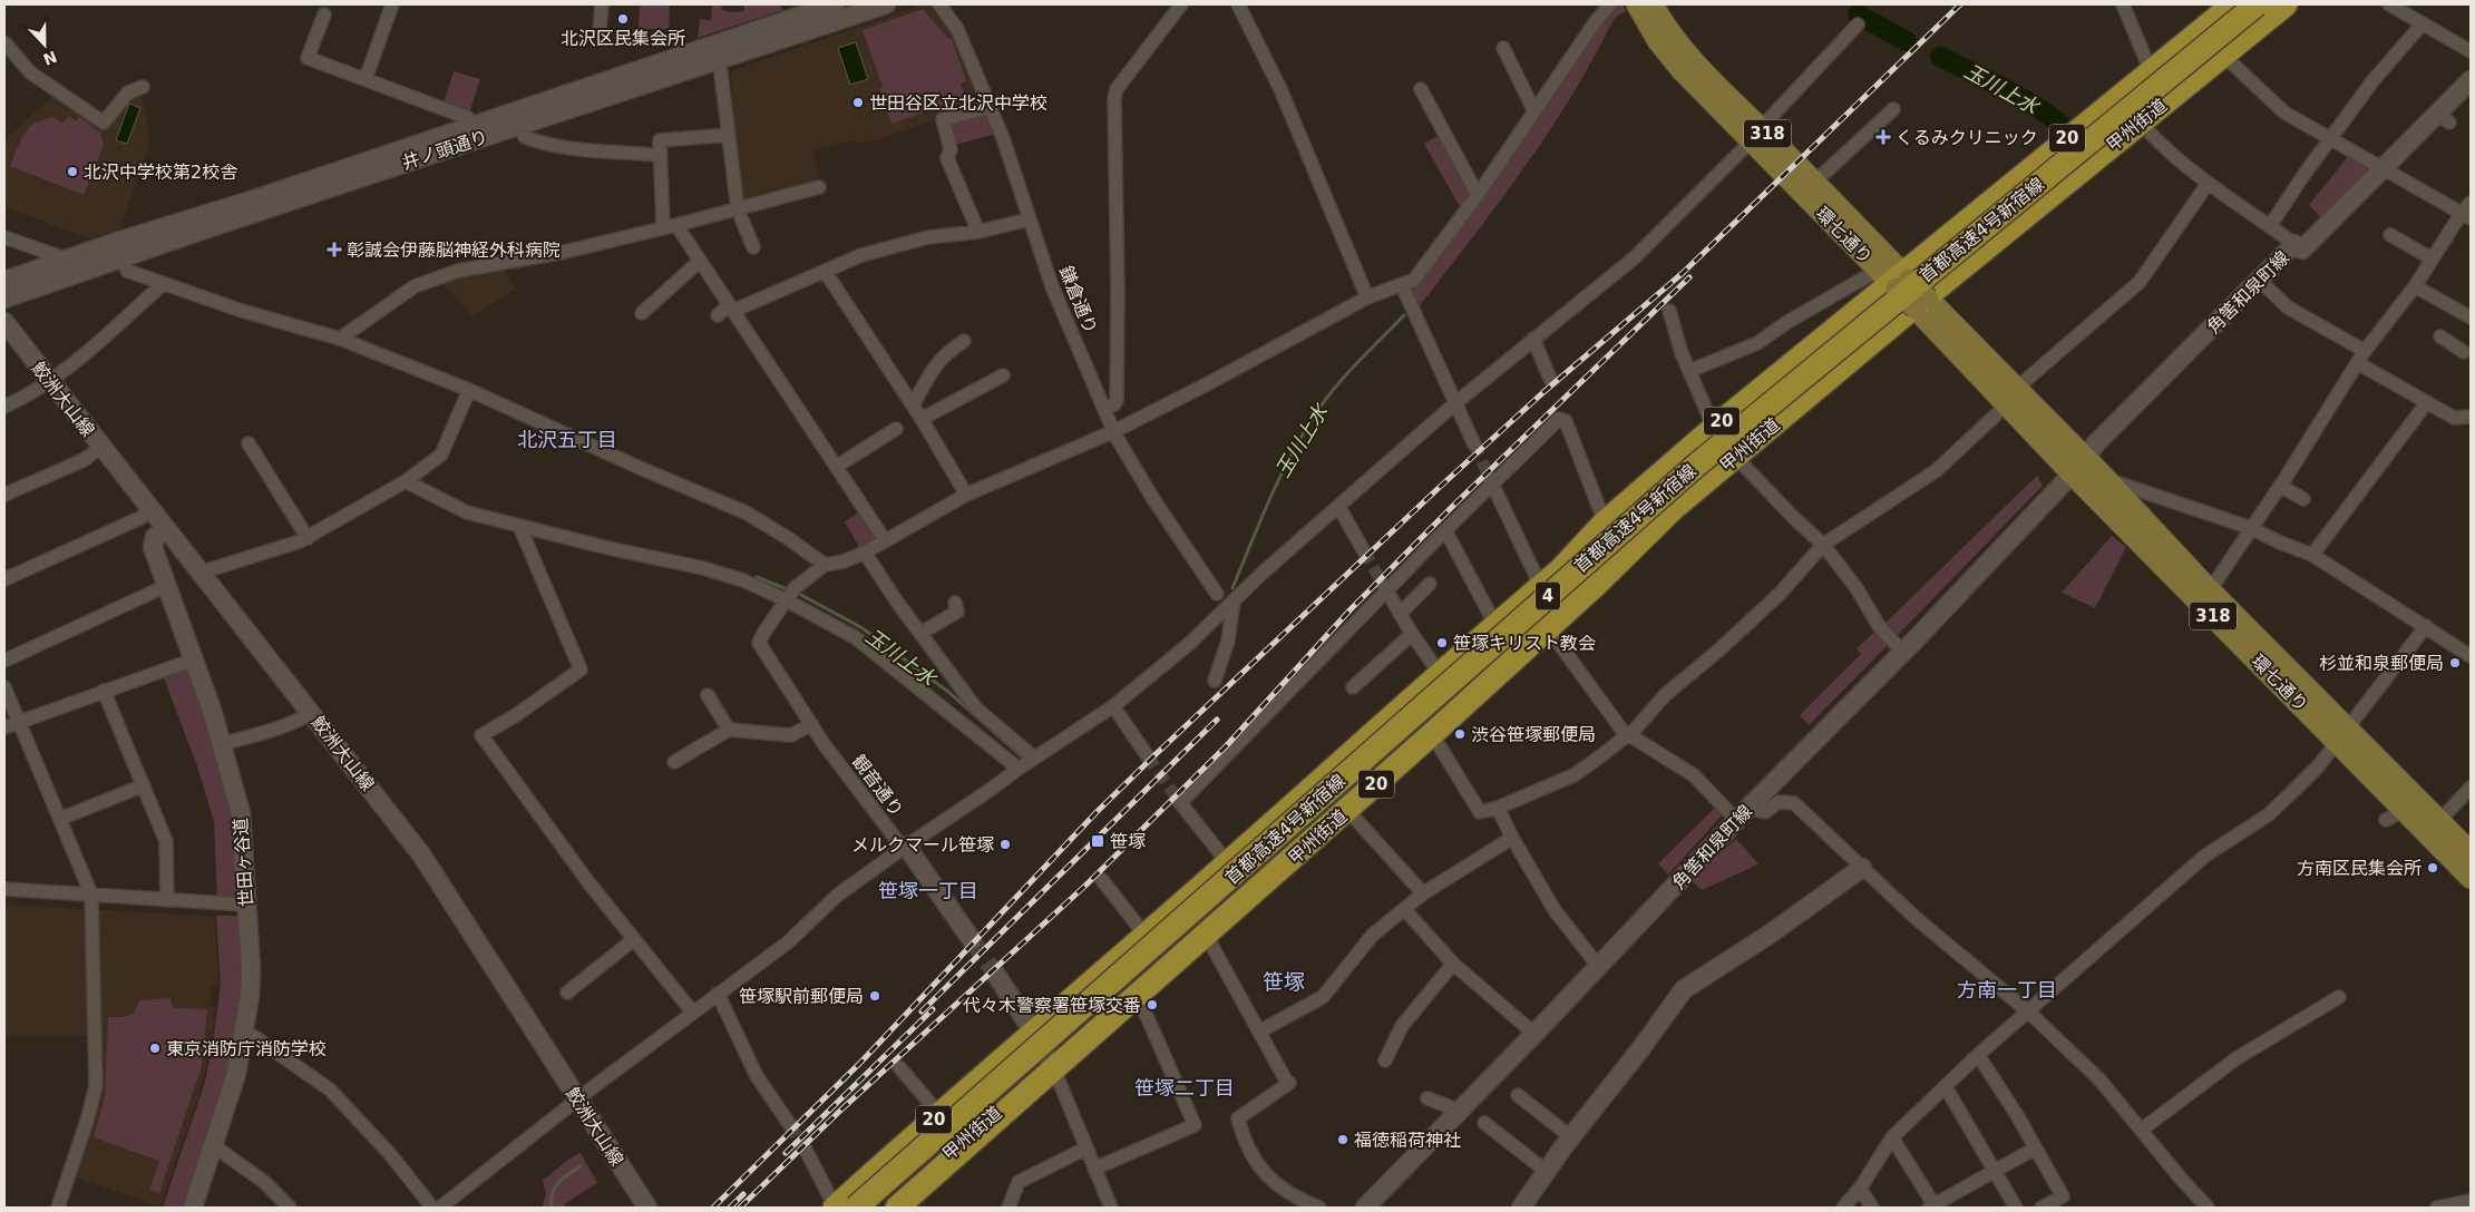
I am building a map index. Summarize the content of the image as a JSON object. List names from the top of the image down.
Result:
{
  "streets": {
    "highway": [
      "甲州街道",
      "20",
      "首都高速4号新宿線",
      "4"
    ],
    "main road": [
      "318",
      "井ノ頭通り",
      "環七通り",
      "角筈和泉町線",
      "鮫洲大山線",
      "世田ヶ谷道"
    ],
    "street": ["鎌倉通り", "観音通り"]
  },
  "crossings": [
    ["甲州街道", "20"],
    ["甲州街道", "首都高速4号新宿線"],
    ["318", "環七通り"],
    ["318", "角筈和泉町線"],
    ["20", "環七通り"],
    ["環七通り", "角筈和泉町線"],
    ["鮫洲大山線", "世田ヶ谷道"]
  ],
  "districts": [
    "北沢五丁目",
    "笹塚一丁目",
    "笹塚",
    "方南一丁目",
    "笹塚二丁目"
  ],
  "water": ["玉川上水"],
  "places": {
    "other": [
      "北沢区民集会所",
      "世田谷区立北沢中学校",
      "北沢中学校第2校舎",
      "笹塚キリスト教会",
      "杉並和泉郵便局",
      "渋谷笹塚郵便局",
      "メルクマール笹塚",
      "方南区民集会所",
      "笹塚駅前郵便局",
      "代々木警察署笹塚交番",
      "東京消防庁消防学校",
      "福徳稲荷神社"
    ],
    "health": ["くるみクリニック", "彰誠会伊藤脳神経外科病院"],
    "transit": ["笹塚"]
  },
  "north": "bottom"
}
